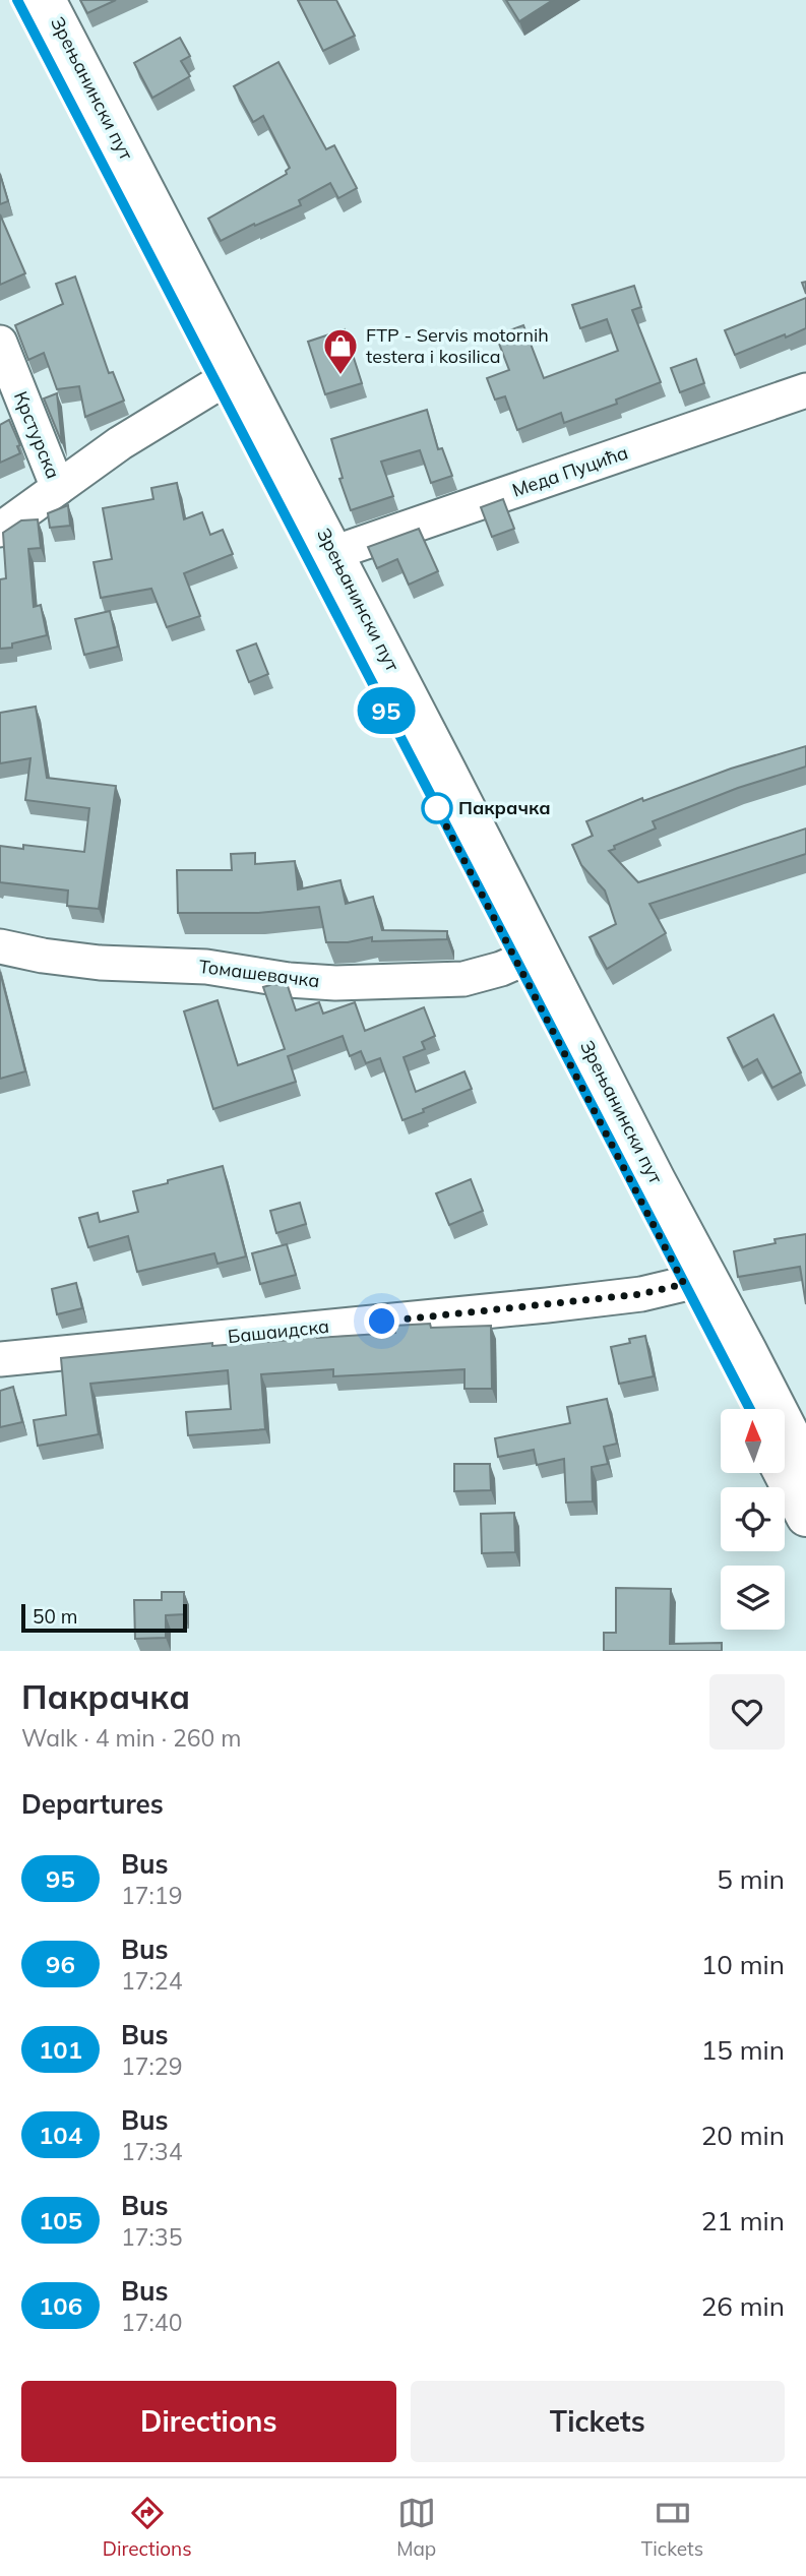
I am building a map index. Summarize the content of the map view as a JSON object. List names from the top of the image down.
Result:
{
  "streets": {
    "main road": ["Зрењанински пут"],
    "street": [
      "Крстурска",
      "Меда Пуцића",
      "Томашевачка",
      "Башаидска"
    ]
  },
  "crossings": [
    ["Зрењанински пут", "Меда Пуцића"],
    ["Зрењанински пут", "Томашевачка"],
    ["Зрењанински пут", "Башаидска"]
  ],
  "places": {
    "shop": ["FTP - Servis motornih testera i kosilica"],
    "other": ["Пакрачка"]
  },
  "lines": ["bus line 95"],
  "scale_bar": "50 m",
  "north": "top",
  "page": {
    "on_map": "95",
    "scale": "50 m",
    "heading": [
      ["Пакрачка", "Walk · 4 min · 260 m"],
      "Departures"
    ],
    "list": [
      {
        "mark": "95",
        "name": "Bus",
        "note": "17:19",
        "value": "5 min"
      },
      {
        "mark": "96",
        "name": "Bus",
        "note": "17:24",
        "value": "10 min"
      },
      {
        "mark": "101",
        "name": "Bus",
        "note": "17:29",
        "value": "15 min"
      },
      {
        "mark": "104",
        "name": "Bus",
        "note": "17:34",
        "value": "20 min"
      },
      {
        "mark": "105",
        "name": "Bus",
        "note": "17:35",
        "value": "21 min"
      },
      {
        "mark": "106",
        "name": "Bus",
        "note": "17:40",
        "value": "26 min"
      }
    ],
    "buttons": ["Directions", "Tickets"],
    "tabs": ["Directions", "Map", "Tickets"]
  }
}
